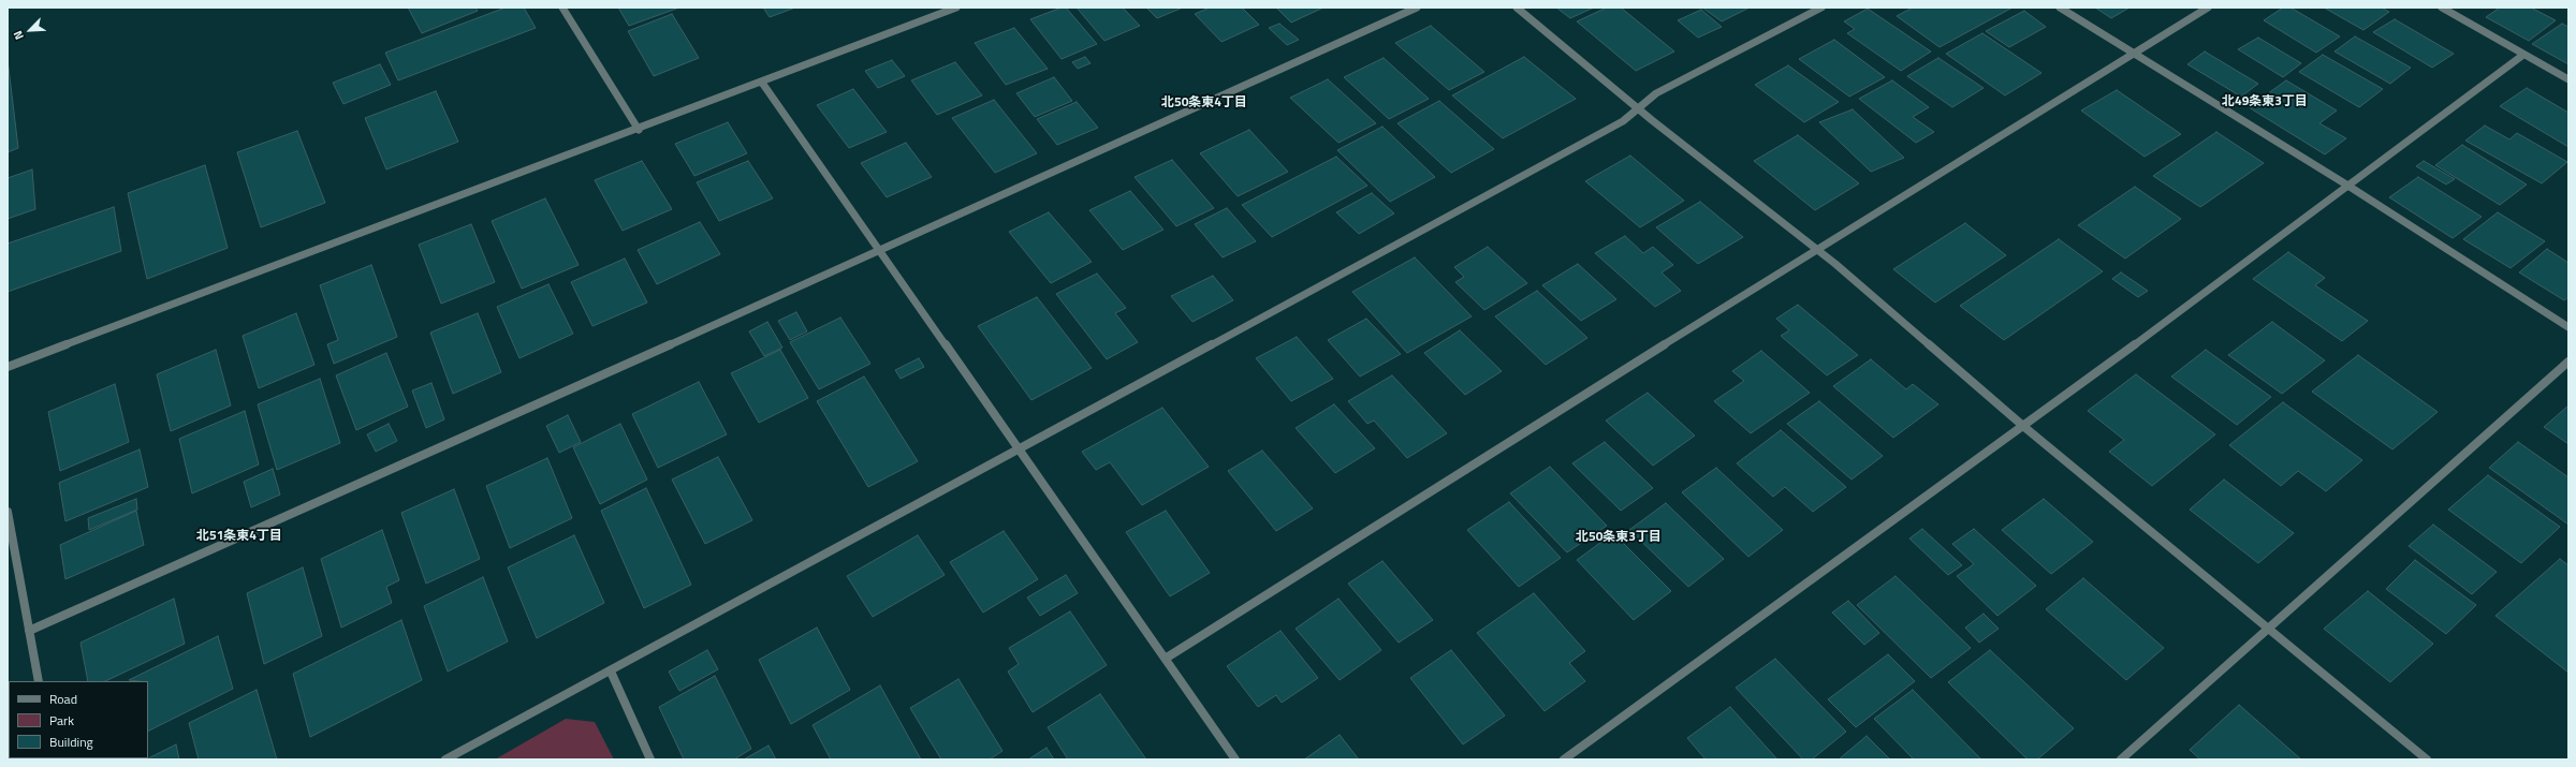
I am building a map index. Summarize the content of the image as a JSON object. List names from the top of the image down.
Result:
{
  "districts": [
    "北49条東3丁目",
    "北50条東4丁目",
    "北51条東4丁目",
    "北50条東3丁目"
  ],
  "legend": ["Road", "Park", "Building"],
  "north": "bottom left"
}
